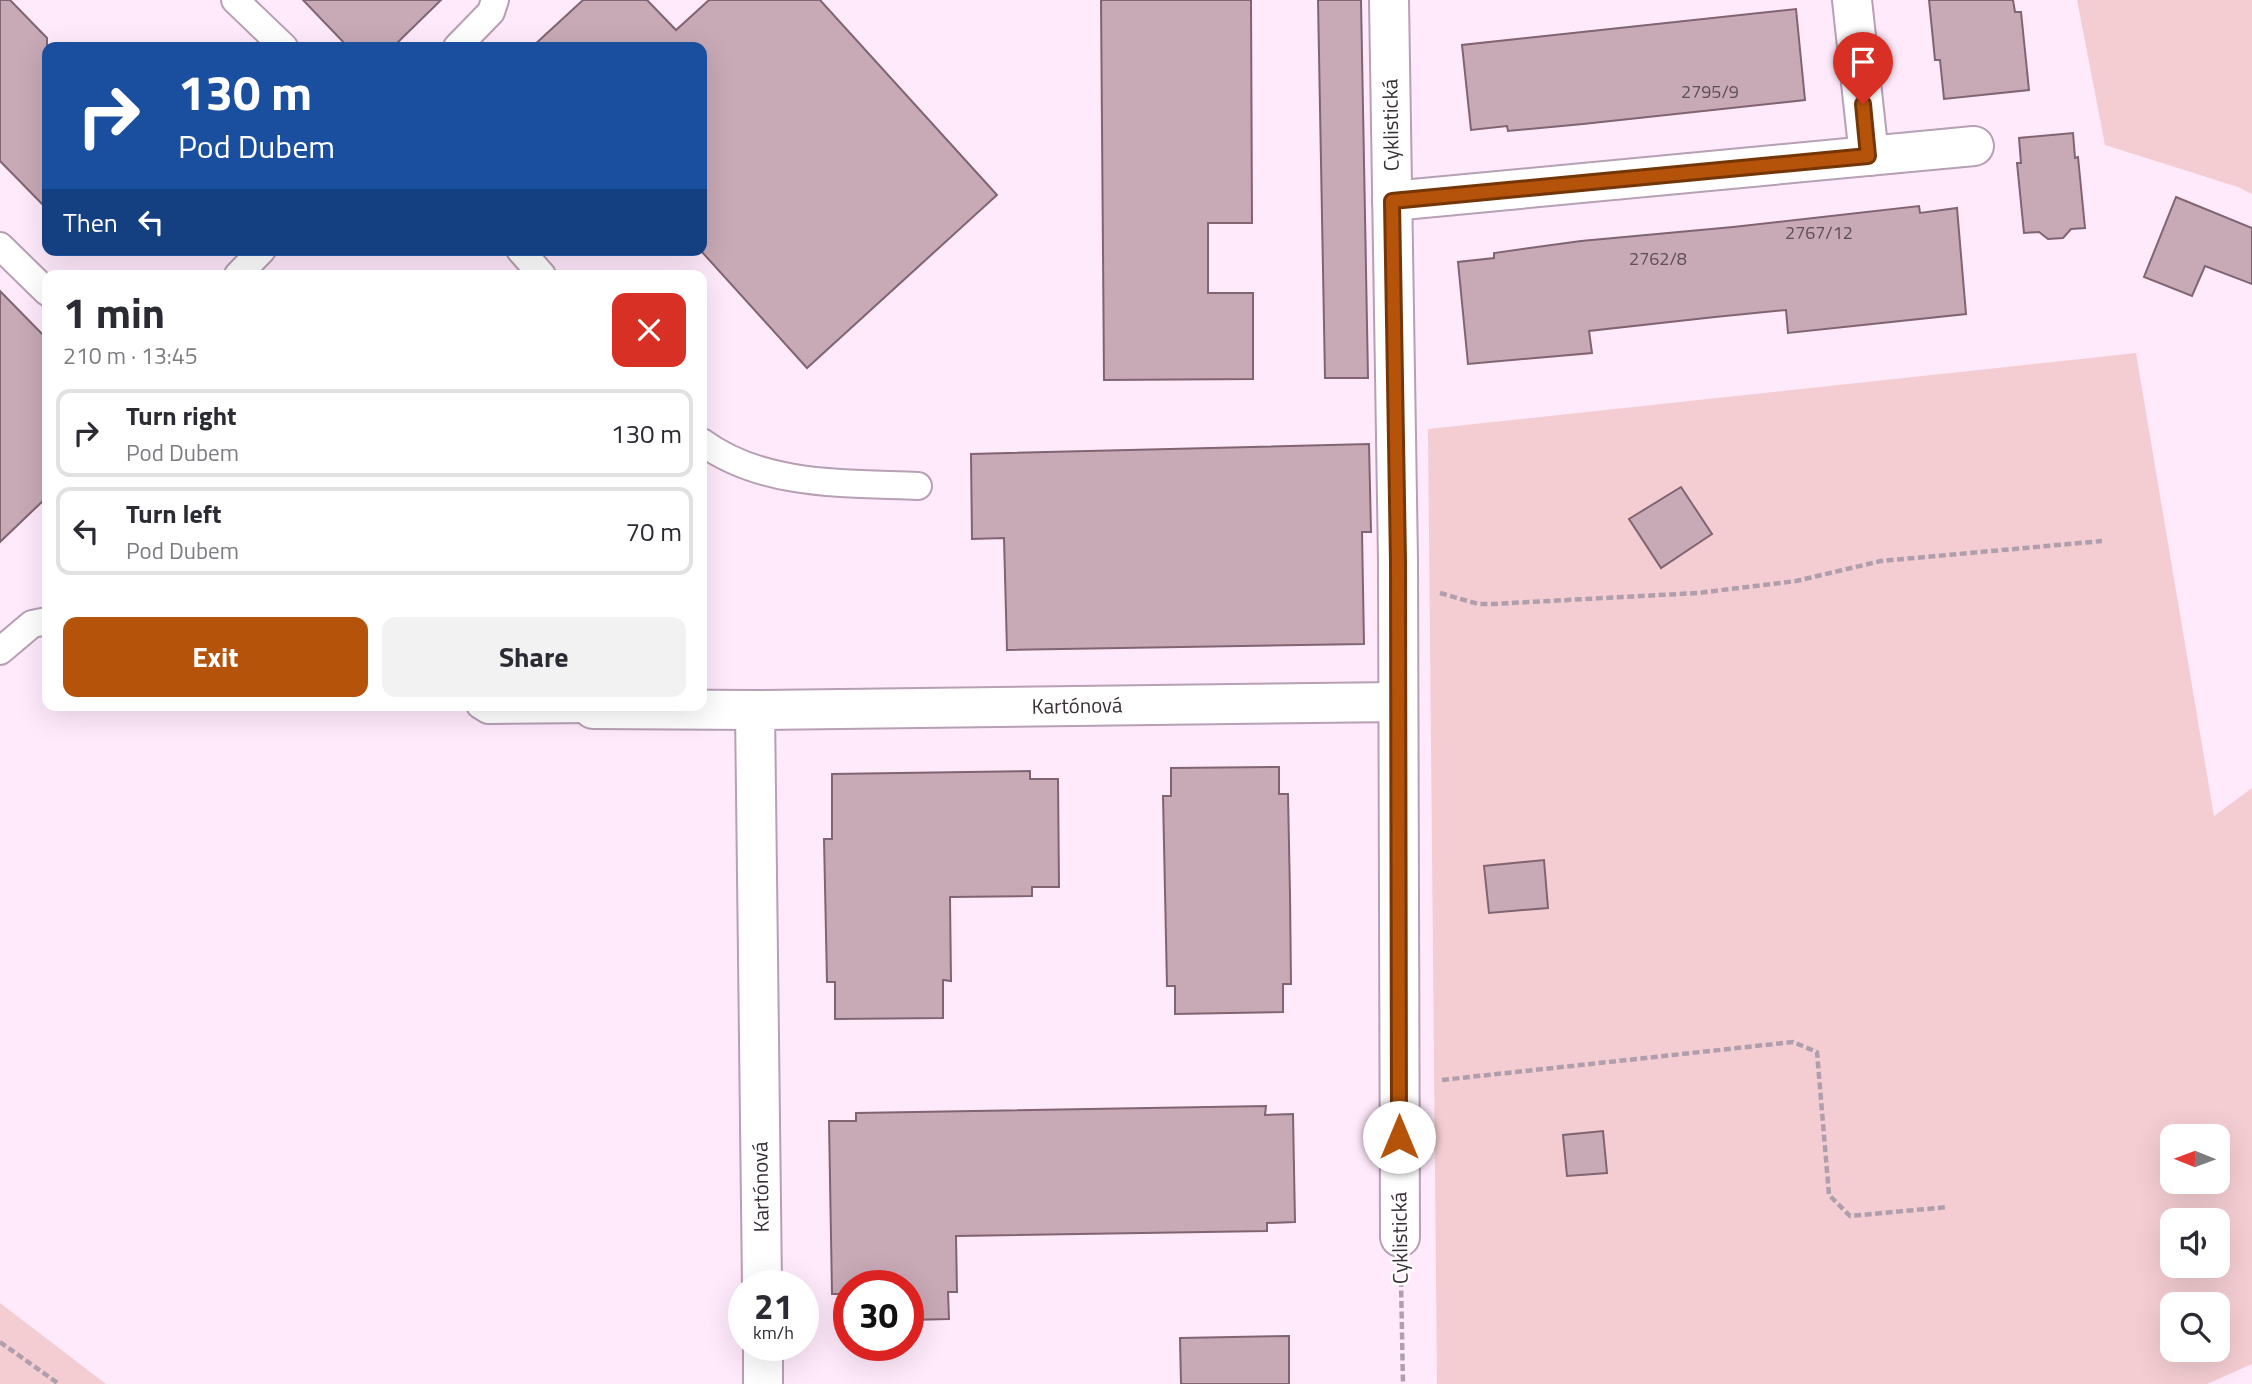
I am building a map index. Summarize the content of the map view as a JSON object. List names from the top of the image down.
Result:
{
  "streets": {
    "street": ["Cyklistická", "Kartónová"]
  },
  "crossings": [
    ["Cyklistická", "Kartónová"]
  ],
  "house_numbers": ["2795/9", "2767/12", "2762/8"],
  "north": "left",
  "page": {
    "turn": ["130 m", "Pod Dubem"],
    "then": "Then",
    "heading": ["1 min", "210 m · 13:45"],
    "list": [
      {
        "name": "Turn right",
        "note": "Pod Dubem",
        "value": "130 m"
      },
      {
        "name": "Turn left",
        "note": "Pod Dubem",
        "value": "70 m"
      }
    ],
    "buttons": ["Exit", "Share"],
    "speed": "21 km/h",
    "limit": "30"
  }
}
